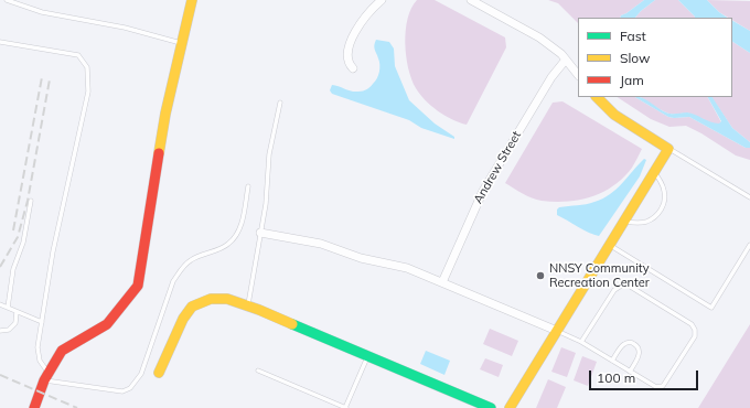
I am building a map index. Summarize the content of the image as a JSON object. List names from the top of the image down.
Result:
{
  "streets": {
    "street": ["Andrew Street"]
  },
  "places": ["NNSY Community Recreation Center"],
  "legend": ["Fast", "Slow", "Jam"],
  "scale_bar": "100 m"
}
